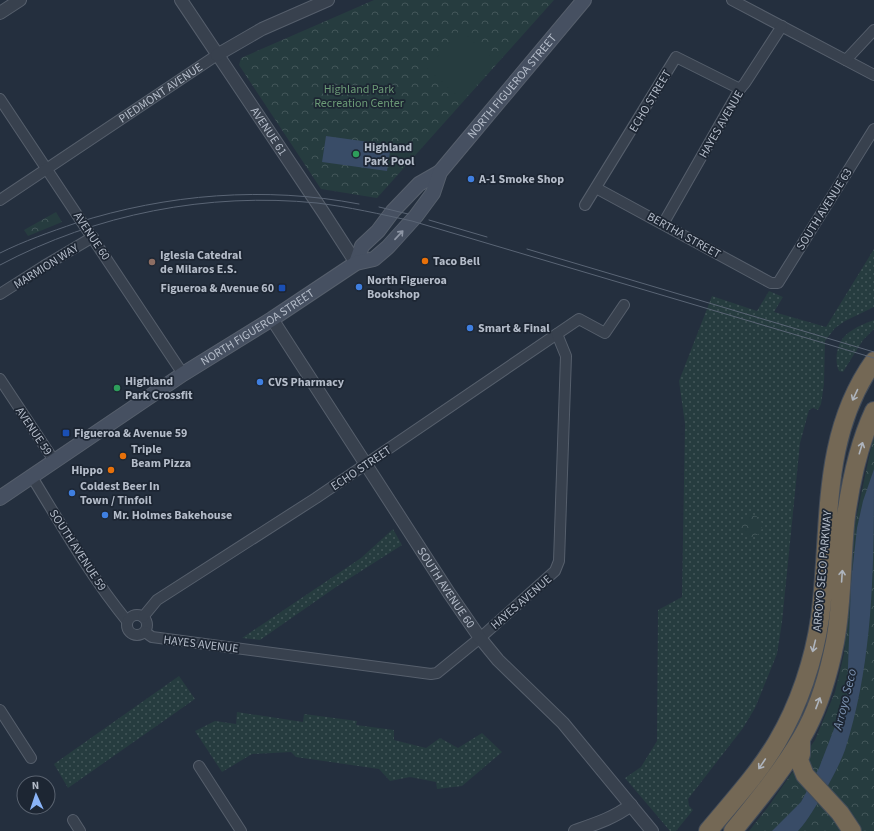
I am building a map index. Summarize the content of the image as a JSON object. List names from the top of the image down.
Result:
{
  "streets": {
    "highway": ["ARROYO SECO PARKWAY"],
    "main road": ["NORTH FIGUEROA STREET"],
    "street": [
      "PIEDMONT AVENUE",
      "ECHO STREET",
      "HAYES AVENUE",
      "AVENUE 61",
      "SOUTH AVENUE 63",
      "BERTHA STREET",
      "AVENUE 60",
      "MARMION WAY",
      "AVENUE 59",
      "SOUTH AVENUE 59",
      "SOUTH AVENUE 60"
    ]
  },
  "crossings": [
    ["NORTH FIGUEROA STREET", "AVENUE 61"],
    ["NORTH FIGUEROA STREET", "AVENUE 60"],
    ["NORTH FIGUEROA STREET", "AVENUE 59"],
    ["NORTH FIGUEROA STREET", "SOUTH AVENUE 59"],
    ["NORTH FIGUEROA STREET", "SOUTH AVENUE 60"],
    ["PIEDMONT AVENUE", "AVENUE 61"],
    ["PIEDMONT AVENUE", "AVENUE 60"],
    ["ECHO STREET", "HAYES AVENUE"],
    ["ECHO STREET", "BERTHA STREET"],
    ["ECHO STREET", "SOUTH AVENUE 59"],
    ["ECHO STREET", "SOUTH AVENUE 60"],
    ["HAYES AVENUE", "BERTHA STREET"],
    ["HAYES AVENUE", "SOUTH AVENUE 59"],
    ["HAYES AVENUE", "SOUTH AVENUE 60"],
    ["SOUTH AVENUE 63", "BERTHA STREET"],
    ["AVENUE 60", "MARMION WAY"]
  ],
  "water": ["Arroyo Seco"],
  "parks": ["Highland Park Recreation Center"],
  "places": {
    "other": [
      "Highland Park Pool",
      "A-1 Smoke Shop",
      "Taco Bell",
      "Iglesia Catedral de Milaros E.S.",
      "North Figueroa Bookshop",
      "Smart & Final",
      "CVS Pharmacy",
      "Highland Park Crossfit",
      "Triple Beam Pizza",
      "Hippo",
      "Coldest Beer In Town / Tinfoil",
      "Mr. Holmes Bakehouse"
    ],
    "transit": ["Figueroa & Avenue 60", "Figueroa & Avenue 59"]
  },
  "north": "top"
}
